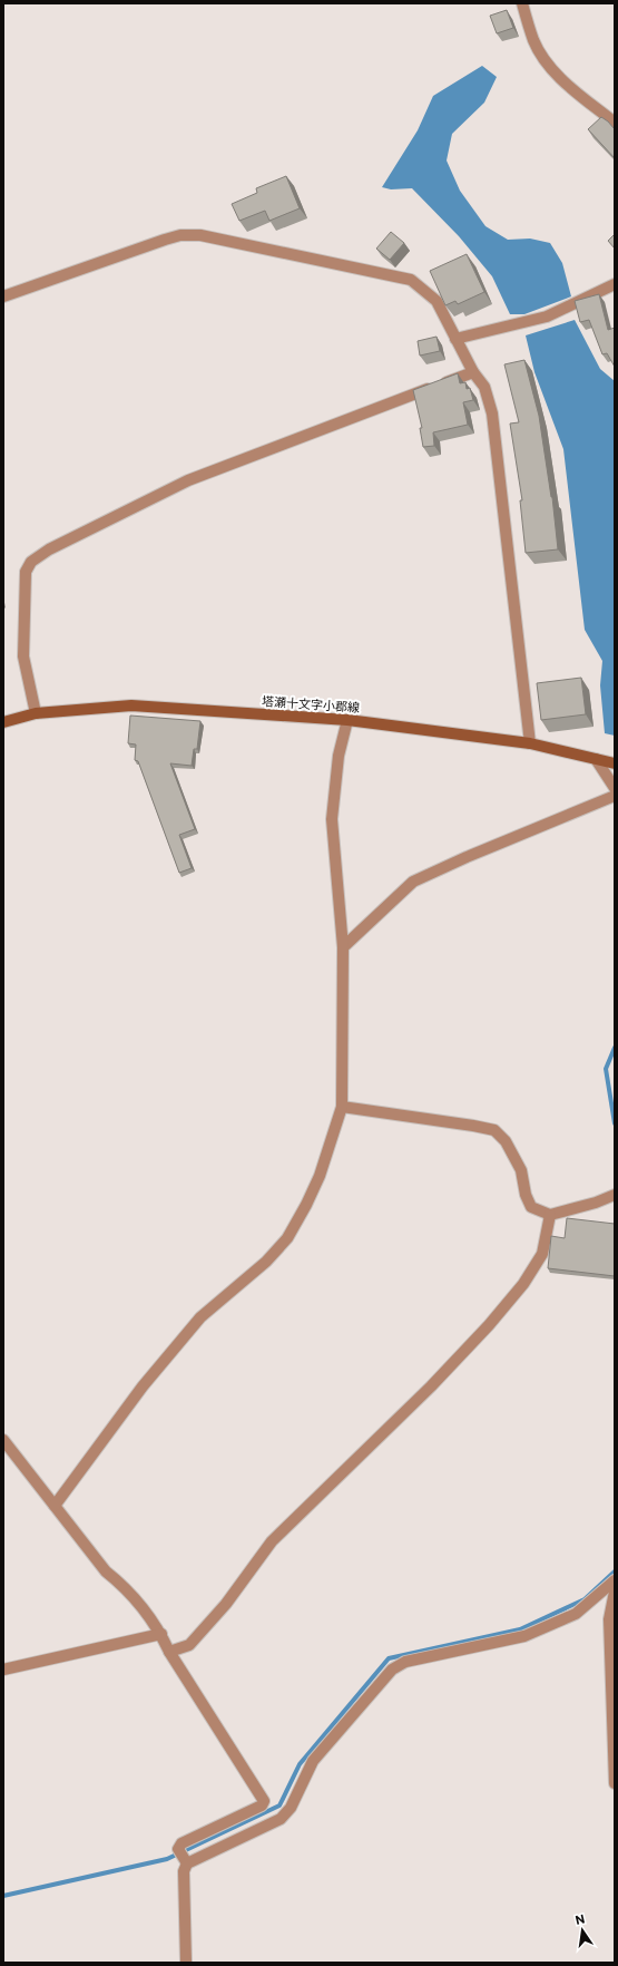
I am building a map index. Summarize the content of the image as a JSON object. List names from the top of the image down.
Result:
{
  "streets": {
    "main road": ["塔瀬十文字小郡線"]
  },
  "north": "top"
}
